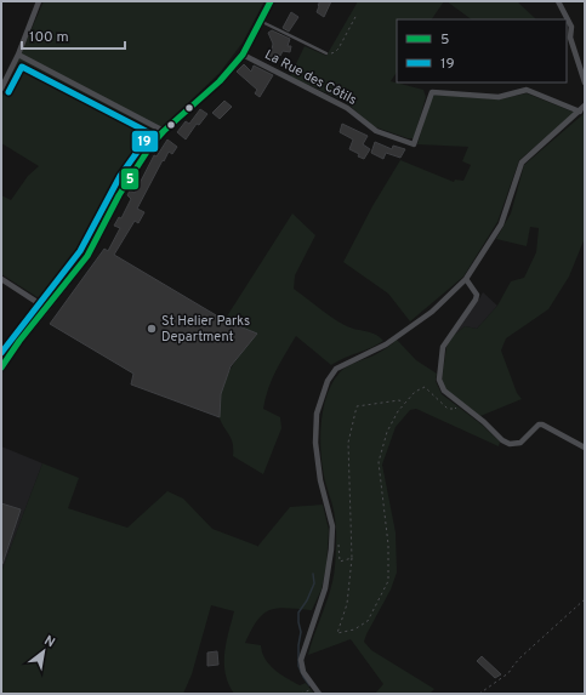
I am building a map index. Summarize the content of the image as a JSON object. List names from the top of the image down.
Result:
{
  "streets": {
    "street": ["La Rue des Côtils"]
  },
  "places": ["St Helier Parks Department"],
  "lines": ["transit line 5", "transit line 19"],
  "legend": ["5", "19"],
  "scale_bar": "100 m",
  "north": "top right"
}
